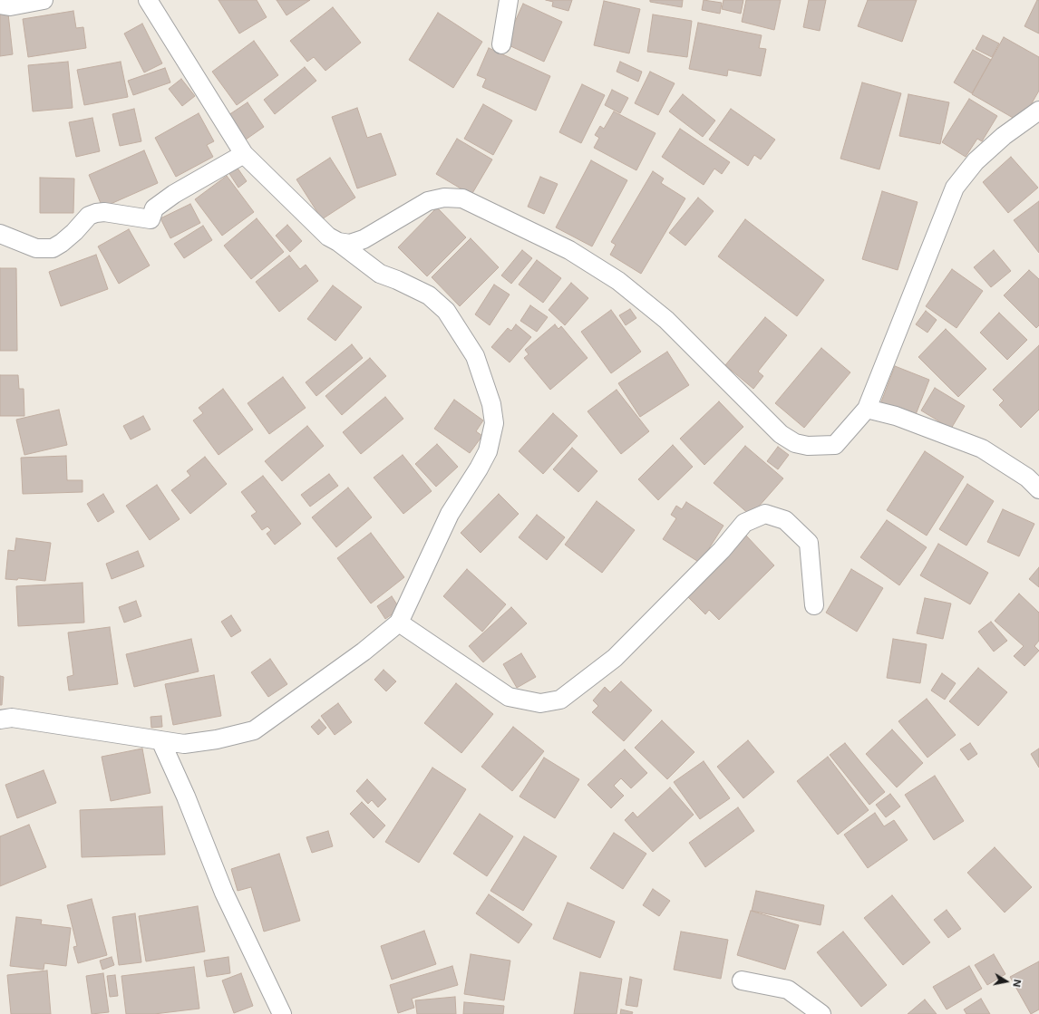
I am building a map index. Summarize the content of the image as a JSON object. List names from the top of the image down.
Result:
{
  "north": "right"
}
